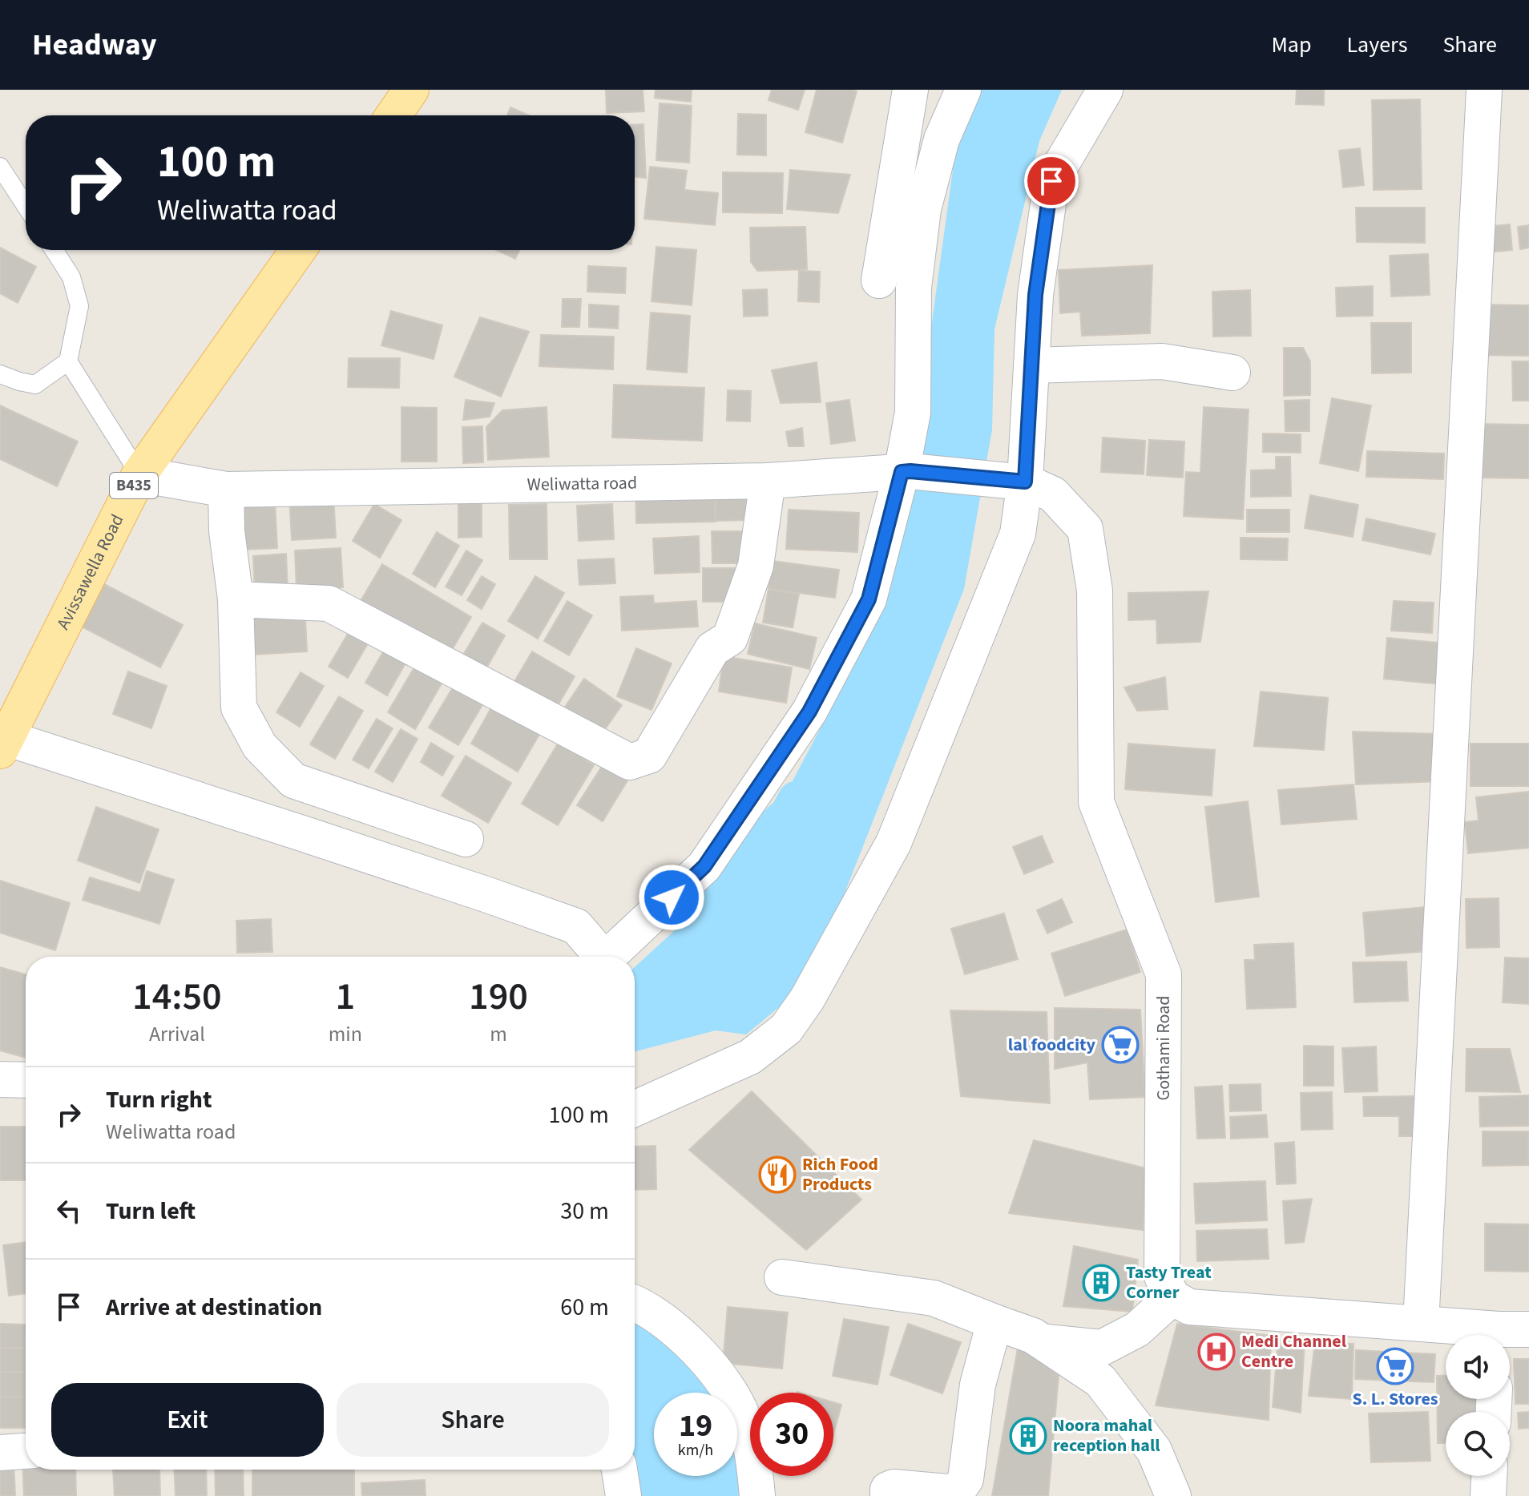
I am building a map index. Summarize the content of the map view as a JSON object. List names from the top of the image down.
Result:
{
  "streets": {
    "main road": ["B435", "Avissawella Road"],
    "street": ["Weliwatta road", "Gothami Road"]
  },
  "crossings": [
    ["Weliwatta road", "Avissawella Road"],
    ["Weliwatta road", "Gothami Road"]
  ],
  "places": {
    "supermarket": ["lal foodcity", "S. L. Stores"],
    "restaurant": ["Rich Food Products"],
    "building": ["Tasty Treat Corner", "Noora mahal reception hall"],
    "hospital": ["Medi Channel Centre"]
  },
  "page": {
    "header": "Headway",
    "nav": ["Map", "Layers", "Share"],
    "turn": ["100 m", "Weliwatta road"],
    "eta": [
      "14:50",
      "Arrival",
      "1",
      "min",
      "190",
      "m"
    ],
    "list": [
      {
        "name": "Turn right",
        "note": "Weliwatta road",
        "value": "100 m"
      },
      {
        "name": "Turn left",
        "value": "30 m"
      },
      {
        "name": "Arrive at destination",
        "value": "60 m"
      }
    ],
    "buttons": ["Exit", "Share"],
    "speed": "19 km/h",
    "limit": "30"
  }
}
